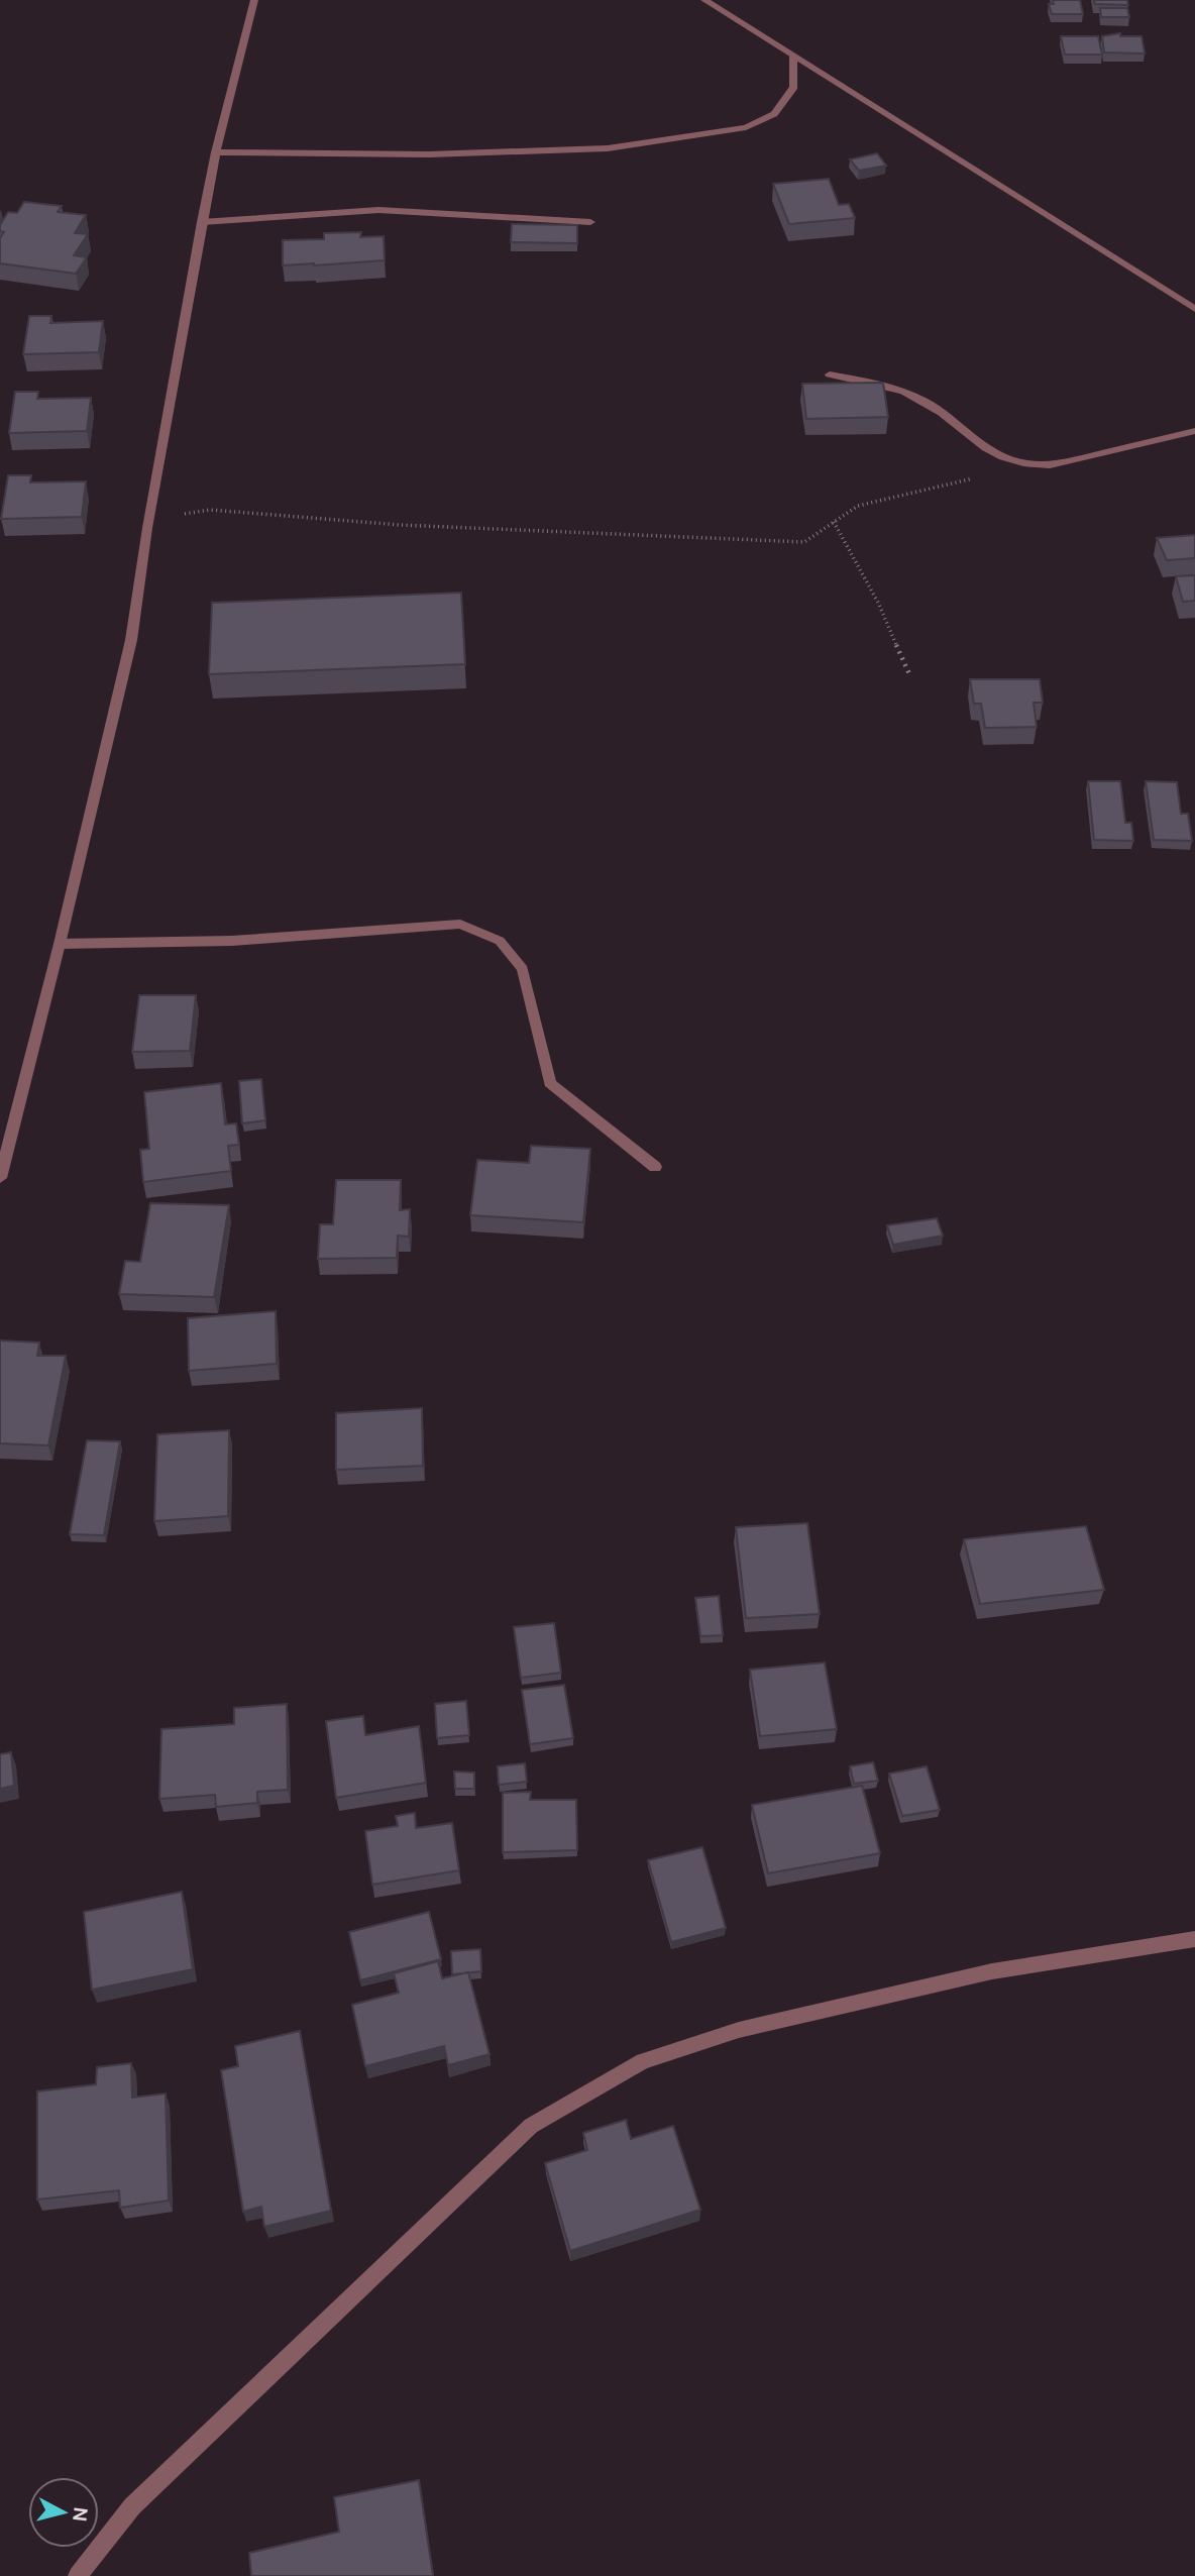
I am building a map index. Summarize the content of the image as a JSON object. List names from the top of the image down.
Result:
{
  "north": "right"
}
